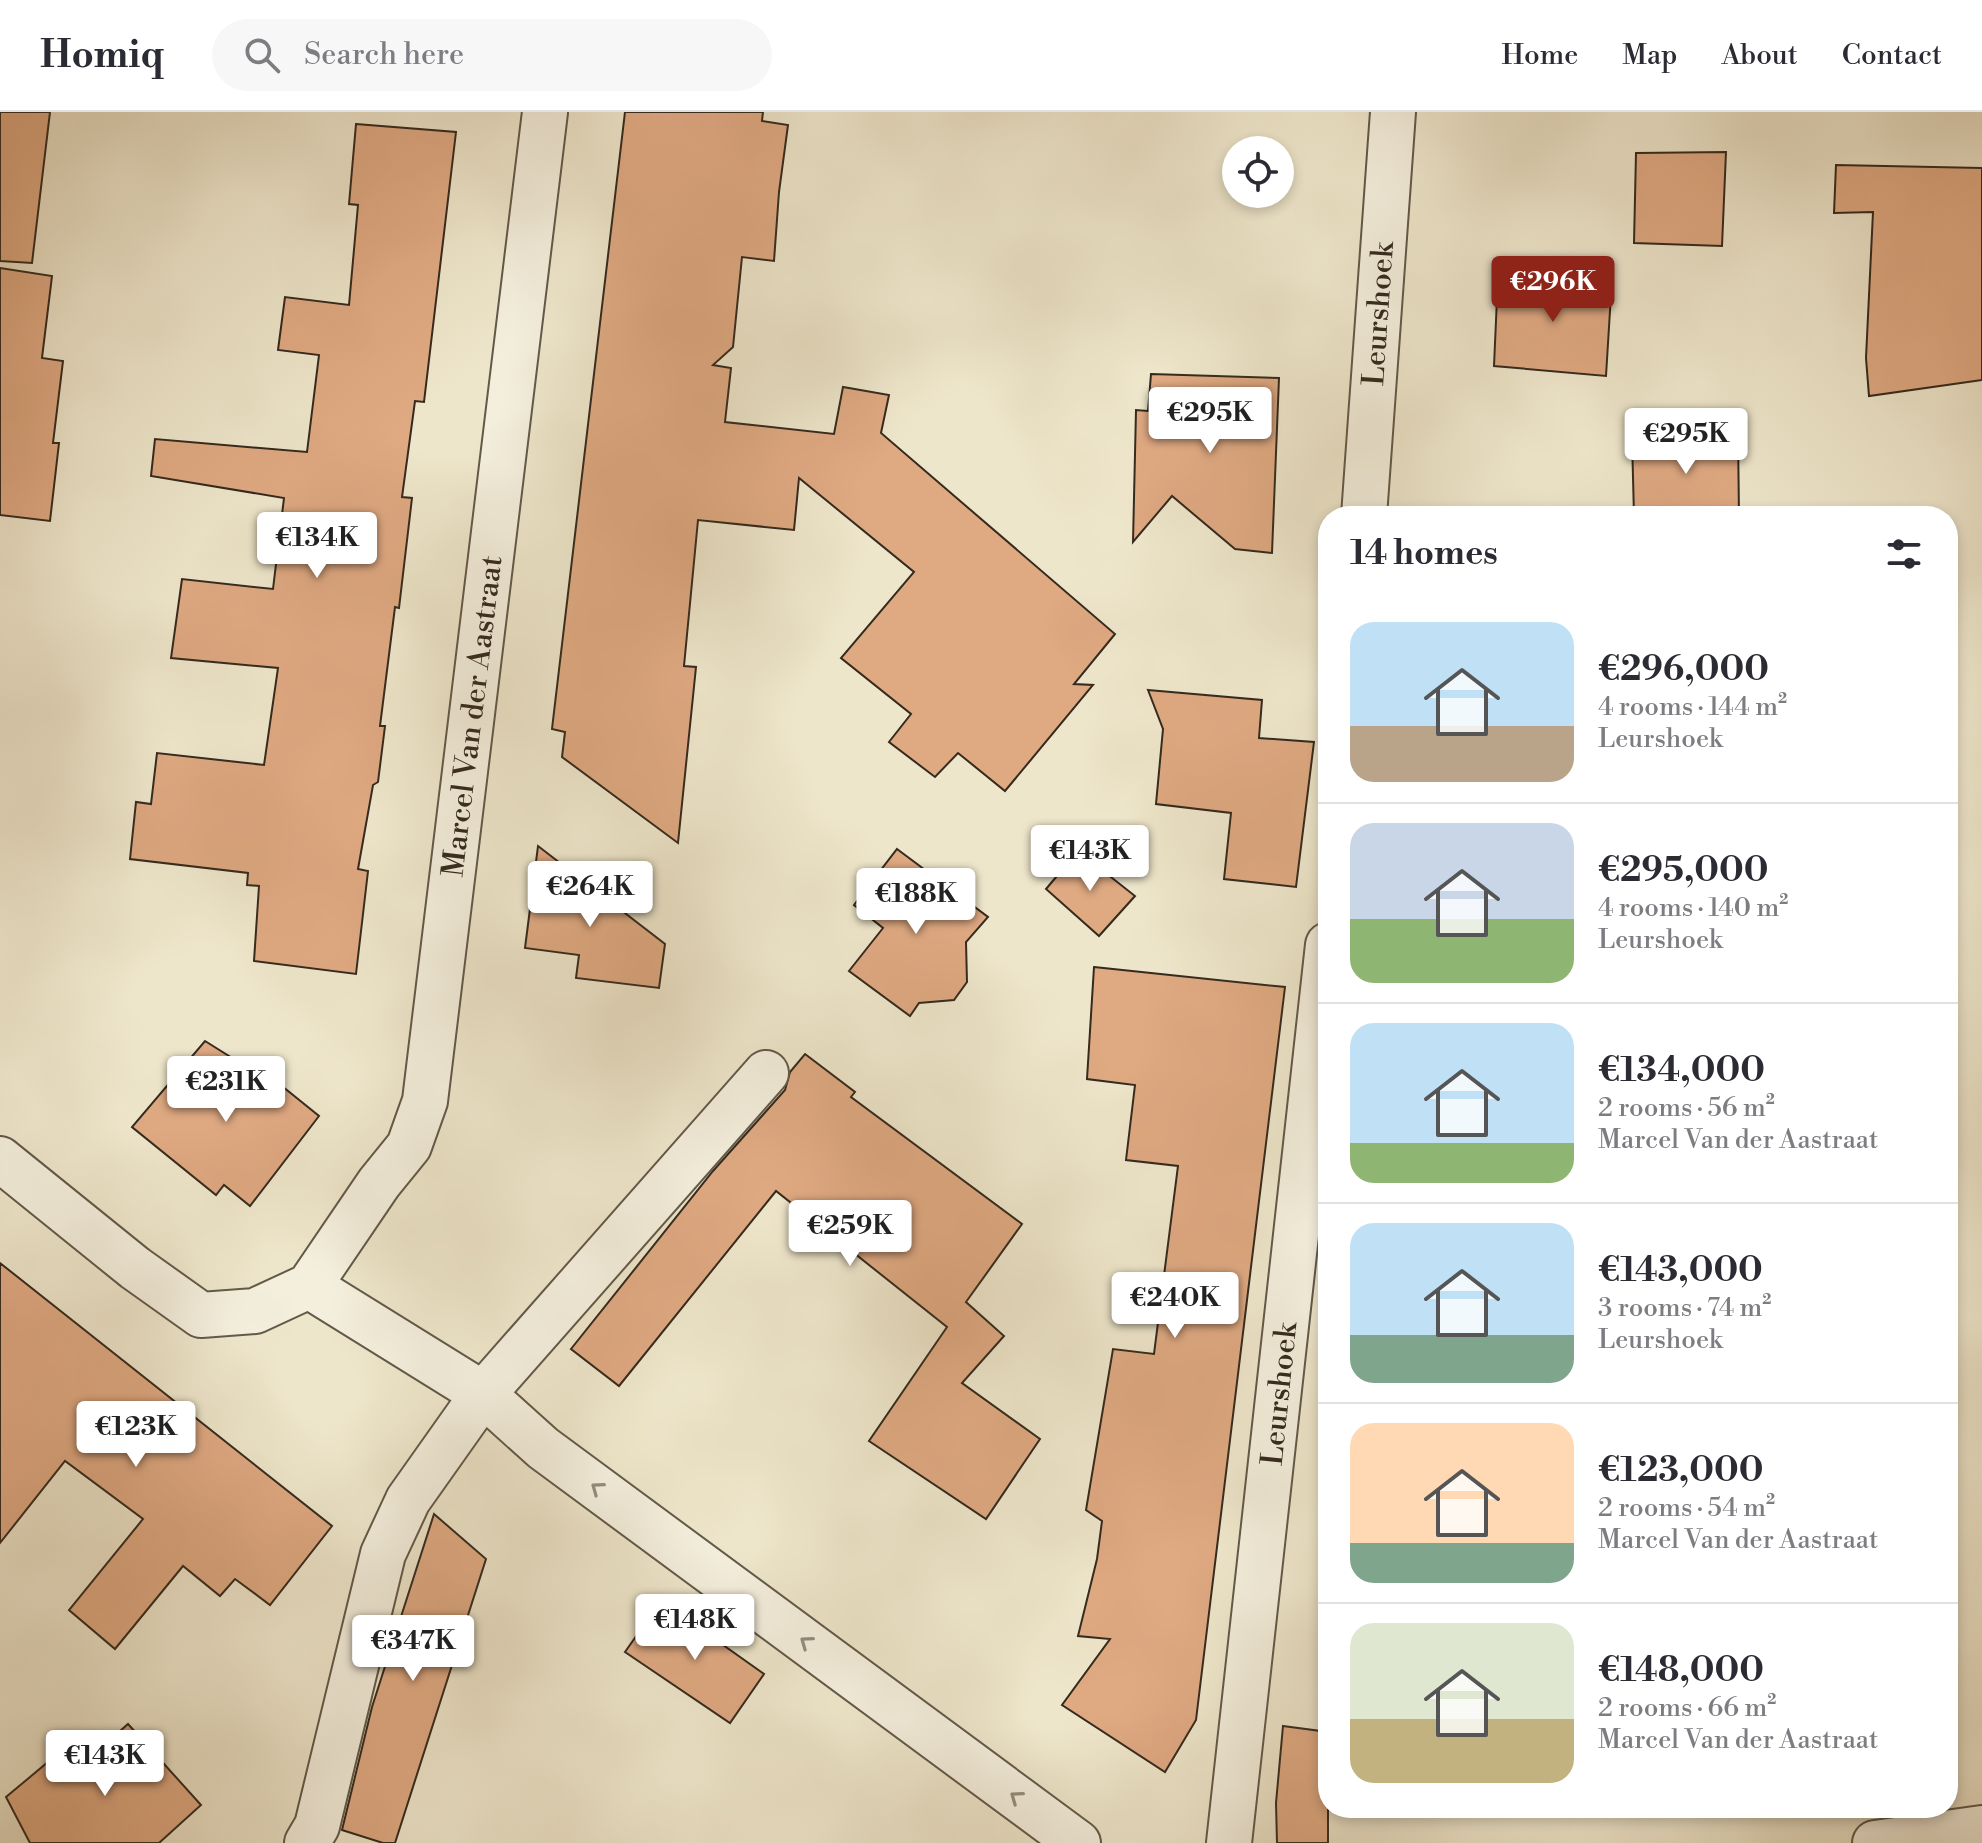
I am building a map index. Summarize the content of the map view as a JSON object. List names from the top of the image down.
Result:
{
  "streets": {
    "street": ["Leurshoek", "Marcel Van der Aastraat"]
  },
  "page": {
    "header": "Homiq",
    "search": "Search here",
    "nav": [
      "Home",
      "Map",
      "About",
      "Contact"
    ],
    "price": [
      "€296K",
      "€295K",
      "€295K",
      "€134K",
      "€143K",
      "€264K",
      "€188K",
      "€231K",
      "€259K",
      "€240K",
      "€123K",
      "€148K",
      "€347K",
      "€143K"
    ],
    "heading": "14 homes",
    "list": [
      {
        "name": "€296,000",
        "note": "4 rooms · 144 m² · Leurshoek"
      },
      {
        "name": "€295,000",
        "note": "4 rooms · 140 m² · Leurshoek"
      },
      {
        "name": "€134,000",
        "note": "2 rooms · 56 m² · Marcel Van der Aastraat"
      },
      {
        "name": "€143,000",
        "note": "3 rooms · 74 m² · Leurshoek"
      },
      {
        "name": "€123,000",
        "note": "2 rooms · 54 m² · Marcel Van der Aastraat"
      },
      {
        "name": "€148,000",
        "note": "2 rooms · 66 m² · Marcel Van der Aastraat"
      }
    ]
  }
}
